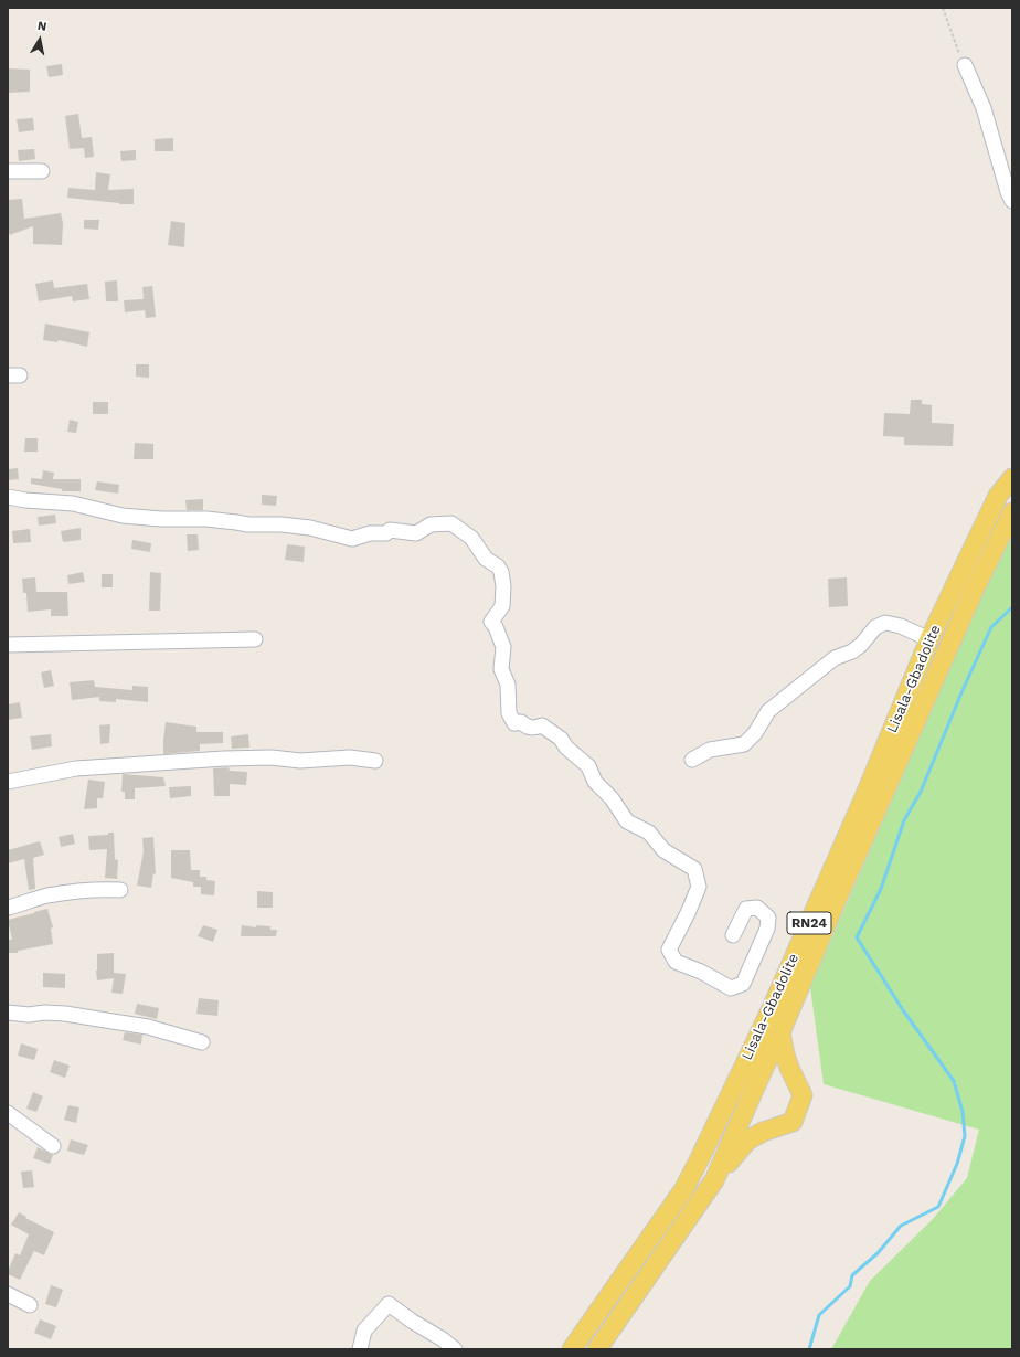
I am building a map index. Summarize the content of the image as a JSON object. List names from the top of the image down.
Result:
{
  "streets": {
    "main road": ["Lisala-Gbadolite", "RN24"]
  },
  "north": "top"
}
